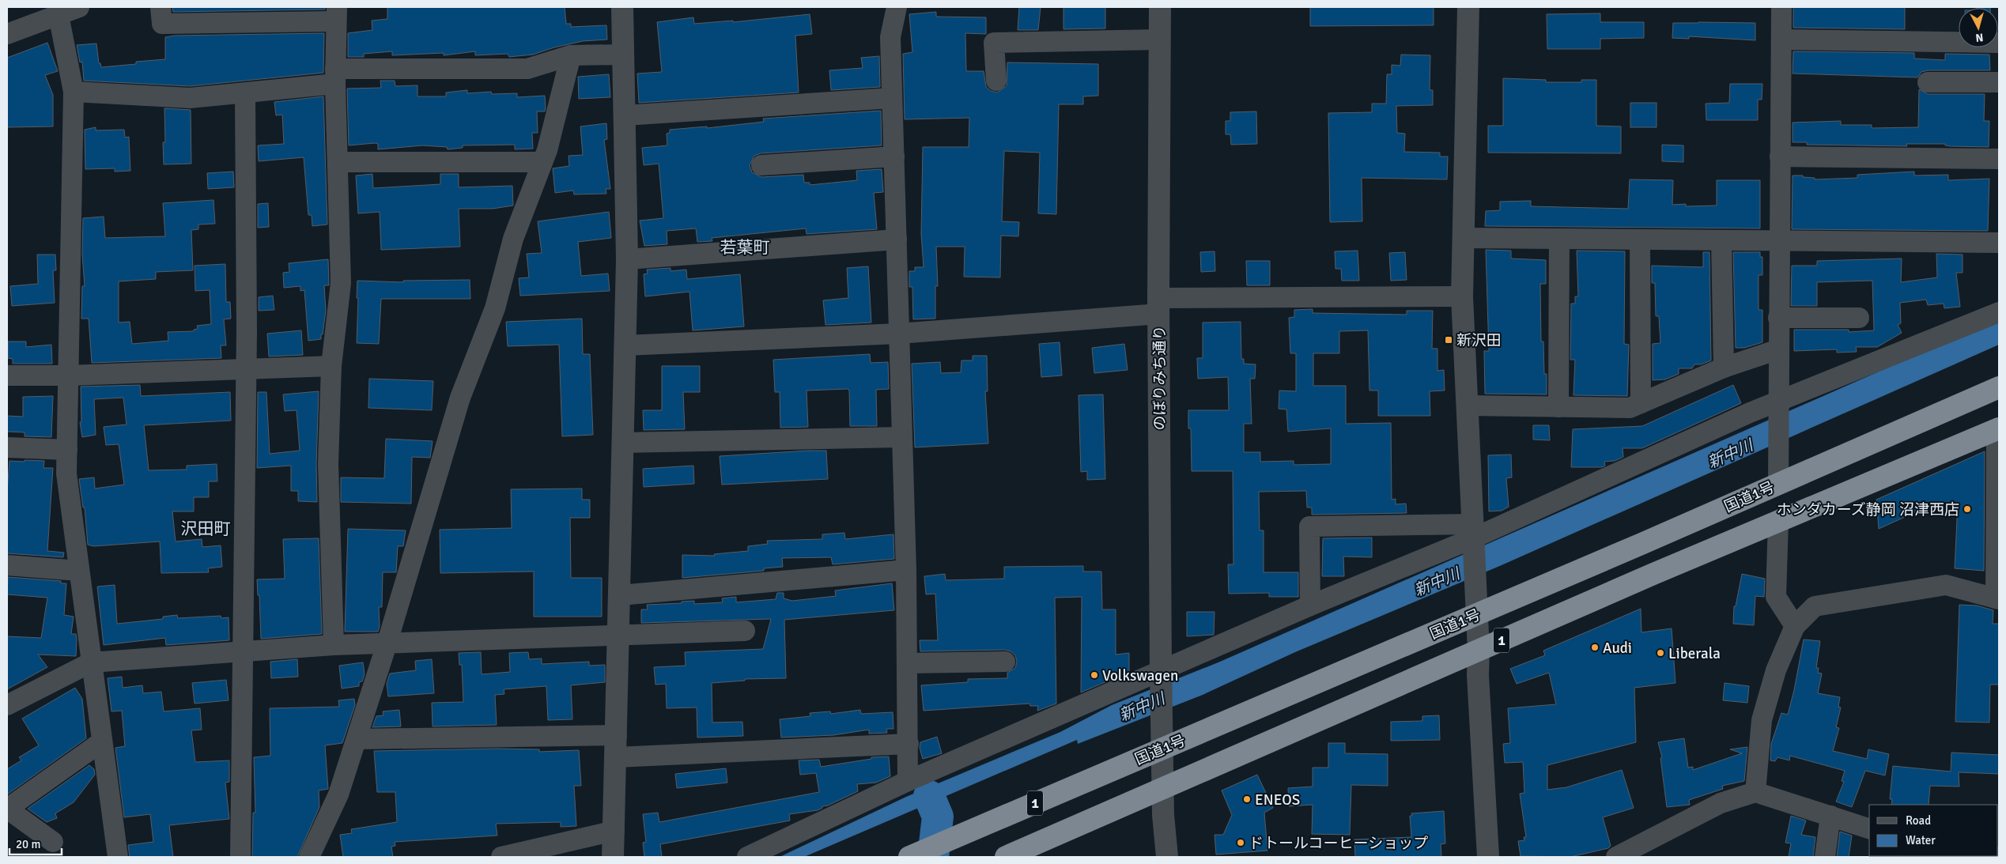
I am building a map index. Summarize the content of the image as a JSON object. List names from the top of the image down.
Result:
{
  "streets": {
    "highway": ["国道1号", "1"],
    "street": ["のぼりみち通り"]
  },
  "crossings": [
    ["のぼりみち通り", "国道1号"],
    ["のぼりみち通り", "1"]
  ],
  "districts": ["若葉町", "沢田町"],
  "water": ["新中川"],
  "places": {
    "transit": ["新沢田"],
    "other": [
      "ホンダカーズ静岡 沼津西店",
      "Audi",
      "Liberala",
      "Volkswagen",
      "ENEOS",
      "ドトールコーヒーショップ"
    ]
  },
  "legend": ["Road", "Water"],
  "scale_bar": "20 m",
  "north": "bottom"
}
